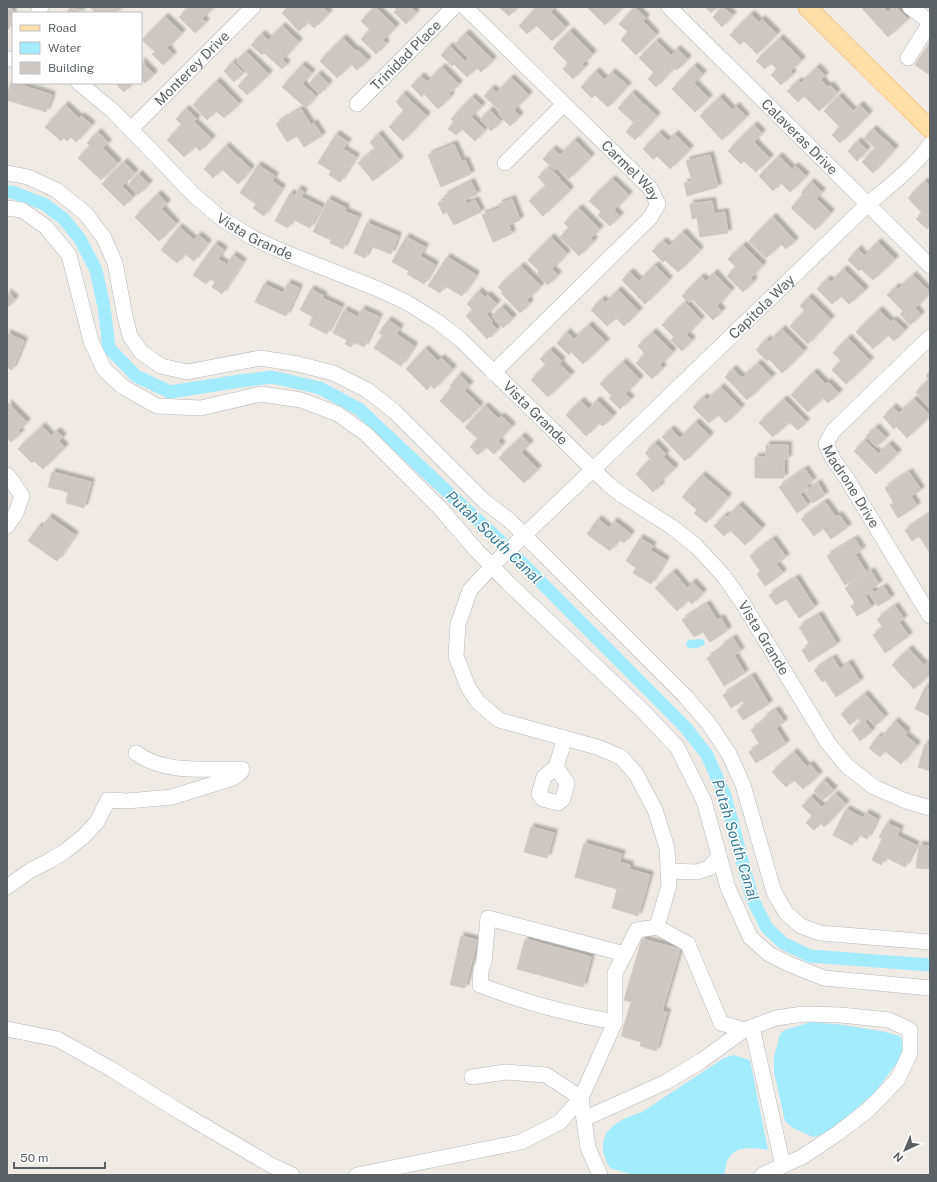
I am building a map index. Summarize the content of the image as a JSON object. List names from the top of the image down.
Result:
{
  "streets": {
    "street": [
      "Trinidad Place",
      "Monterey Drive",
      "Calaveras Drive",
      "Carmel Way",
      "Vista Grande",
      "Capitola Way",
      "Madrone Drive"
    ]
  },
  "crossings": [
    ["Monterey Drive", "Vista Grande"],
    ["Calaveras Drive", "Capitola Way"],
    ["Carmel Way", "Vista Grande"],
    ["Vista Grande", "Capitola Way"]
  ],
  "water": ["Putah South Canal"],
  "legend": ["Road", "Water", "Building"],
  "scale_bar": "50 m",
  "north": "bottom left"
}
